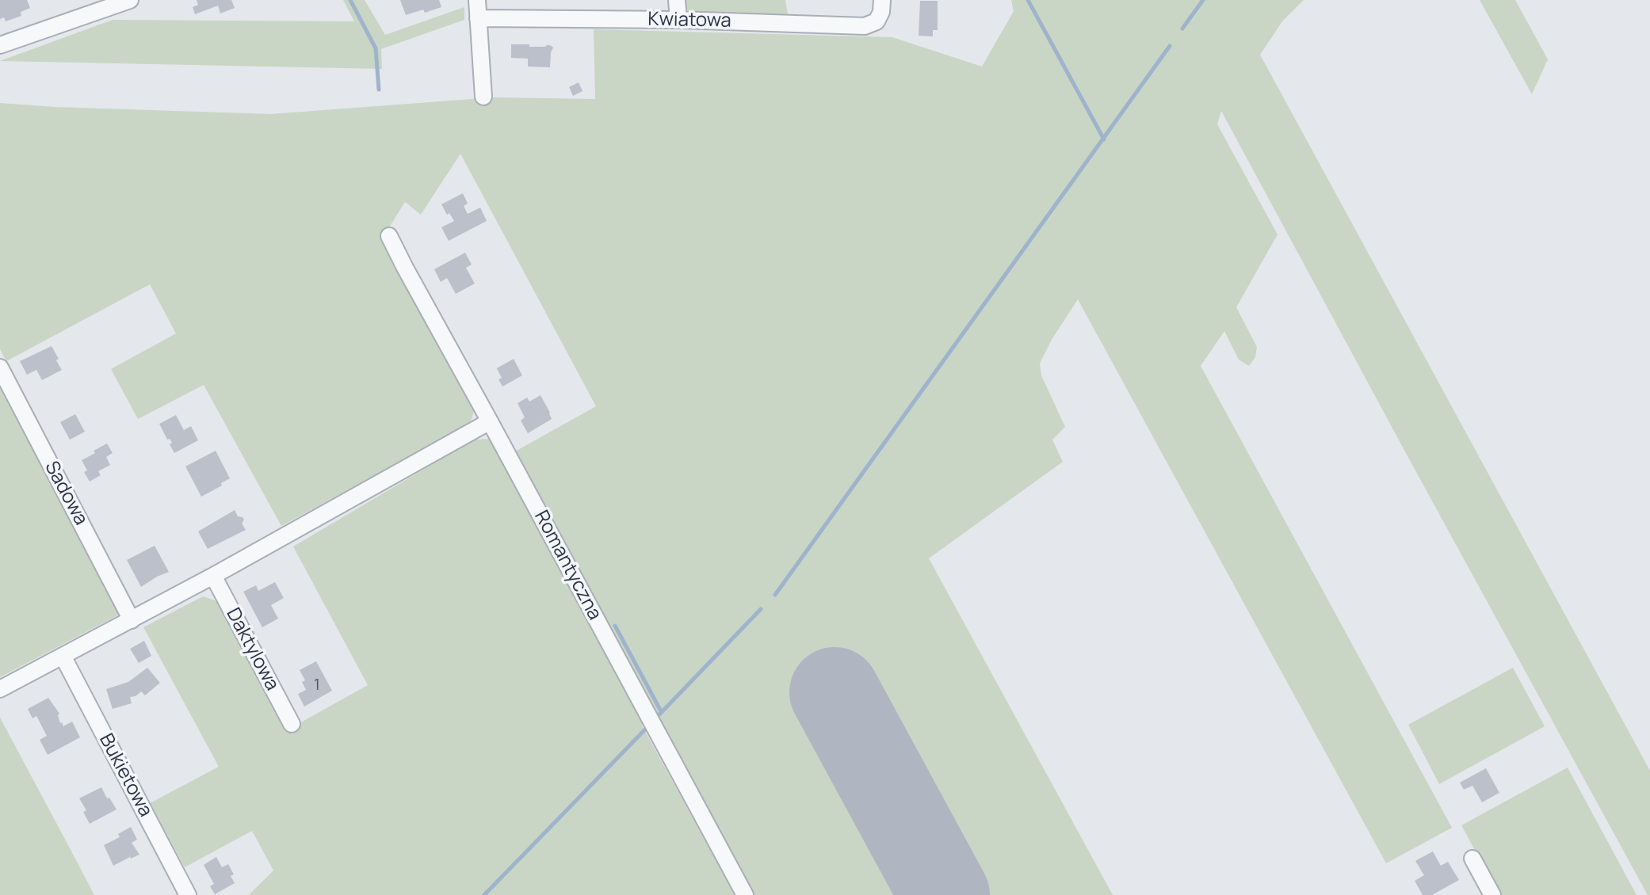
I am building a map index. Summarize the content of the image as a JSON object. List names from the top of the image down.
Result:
{
  "streets": {
    "street": [
      "Kwiatowa",
      "Sadowa",
      "Romantyczna",
      "Daktylowa",
      "Bukietowa"
    ]
  },
  "house_numbers": ["1"]
}
